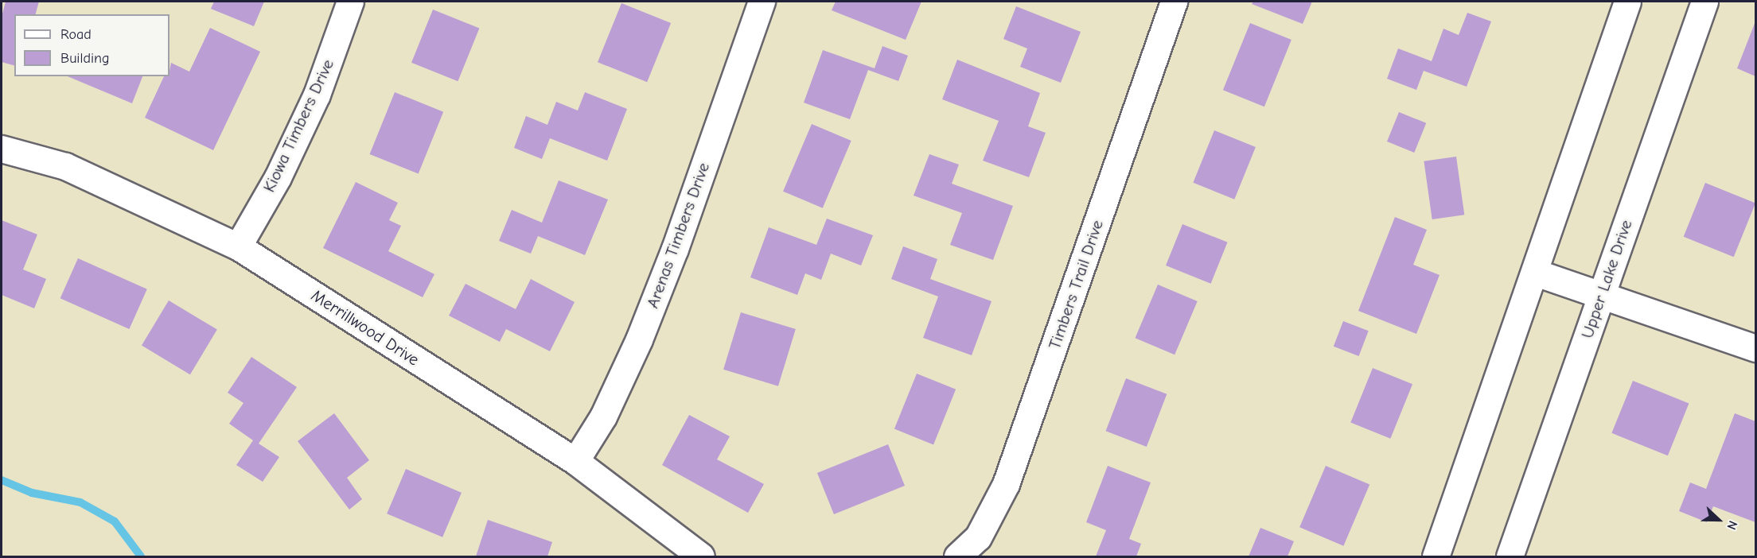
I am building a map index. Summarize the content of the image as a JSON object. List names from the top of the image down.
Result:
{
  "streets": {
    "street": [
      "Kiowa Timbers Drive",
      "Arenas Timbers Drive",
      "Upper Lake Drive",
      "Timbers Trail Drive",
      "Merrillwood Drive"
    ]
  },
  "crossings": [
    ["Kiowa Timbers Drive", "Merrillwood Drive"],
    ["Arenas Timbers Drive", "Merrillwood Drive"]
  ],
  "legend": ["Road", "Building"],
  "north": "right"
}
